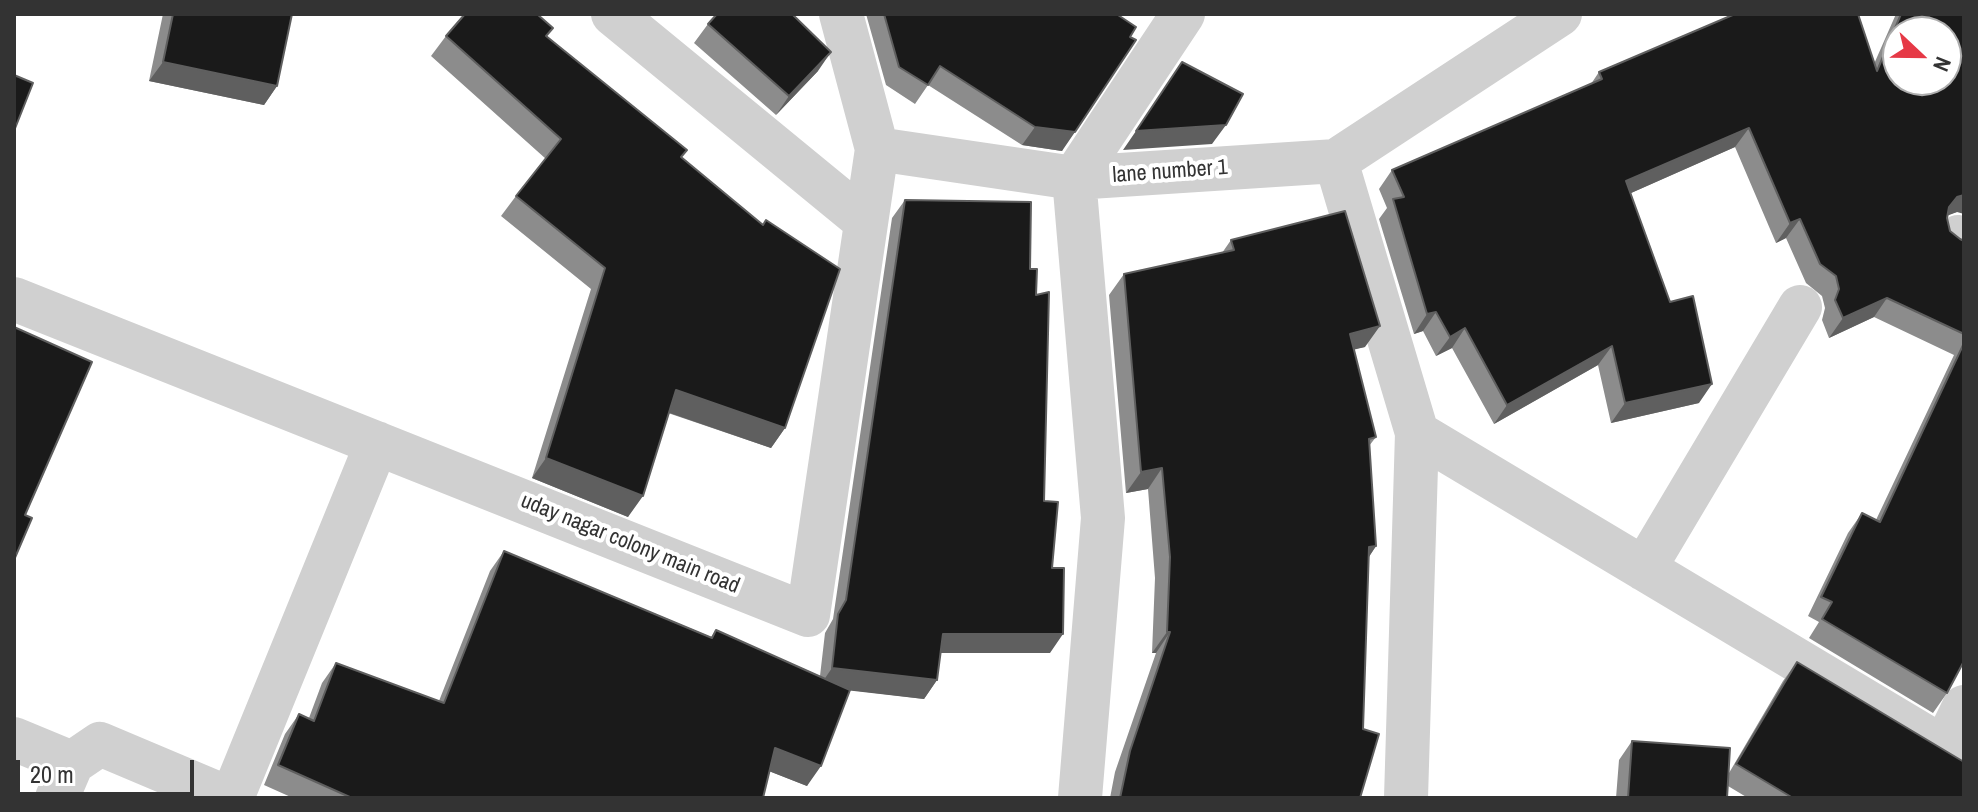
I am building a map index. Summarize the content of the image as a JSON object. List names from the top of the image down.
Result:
{
  "streets": {
    "street": ["lane number 1", "uday nagar colony main road"]
  },
  "crossings": [
    ["lane number 1", "uday nagar colony main road"]
  ],
  "scale_bar": "20 m",
  "north": "right"
}
